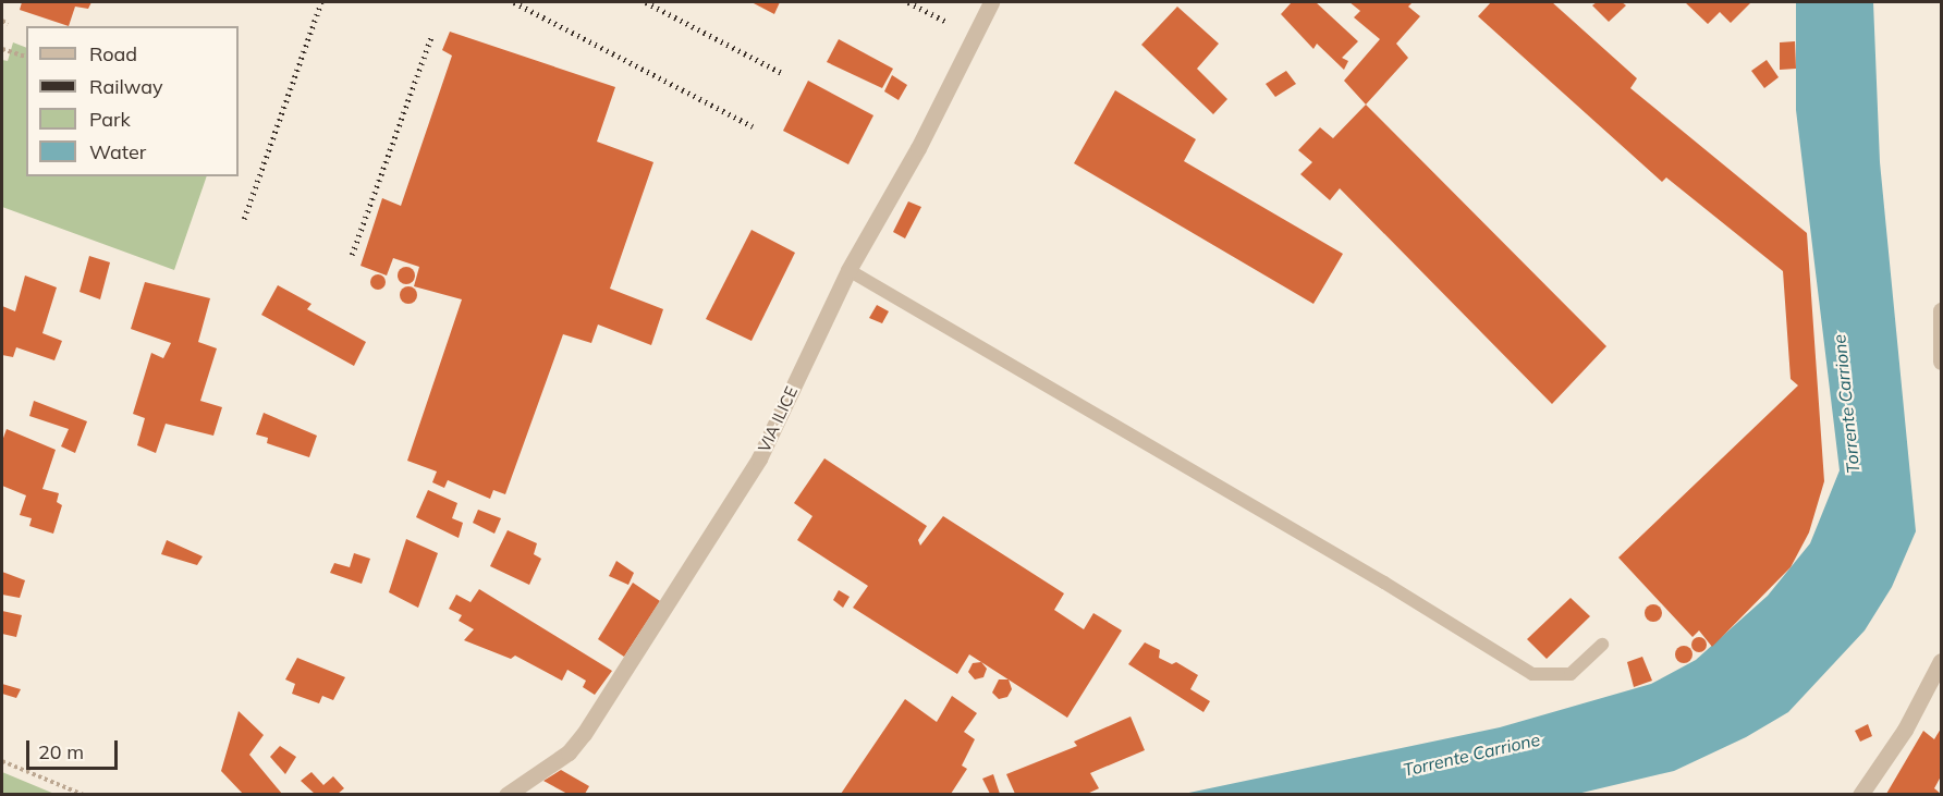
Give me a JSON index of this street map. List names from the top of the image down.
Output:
{
  "streets": {
    "street": ["VIA ILICE"]
  },
  "water": ["Torrente Carrione"],
  "legend": [
    "Road",
    "Railway",
    "Park",
    "Water"
  ],
  "scale_bar": "20 m"
}
